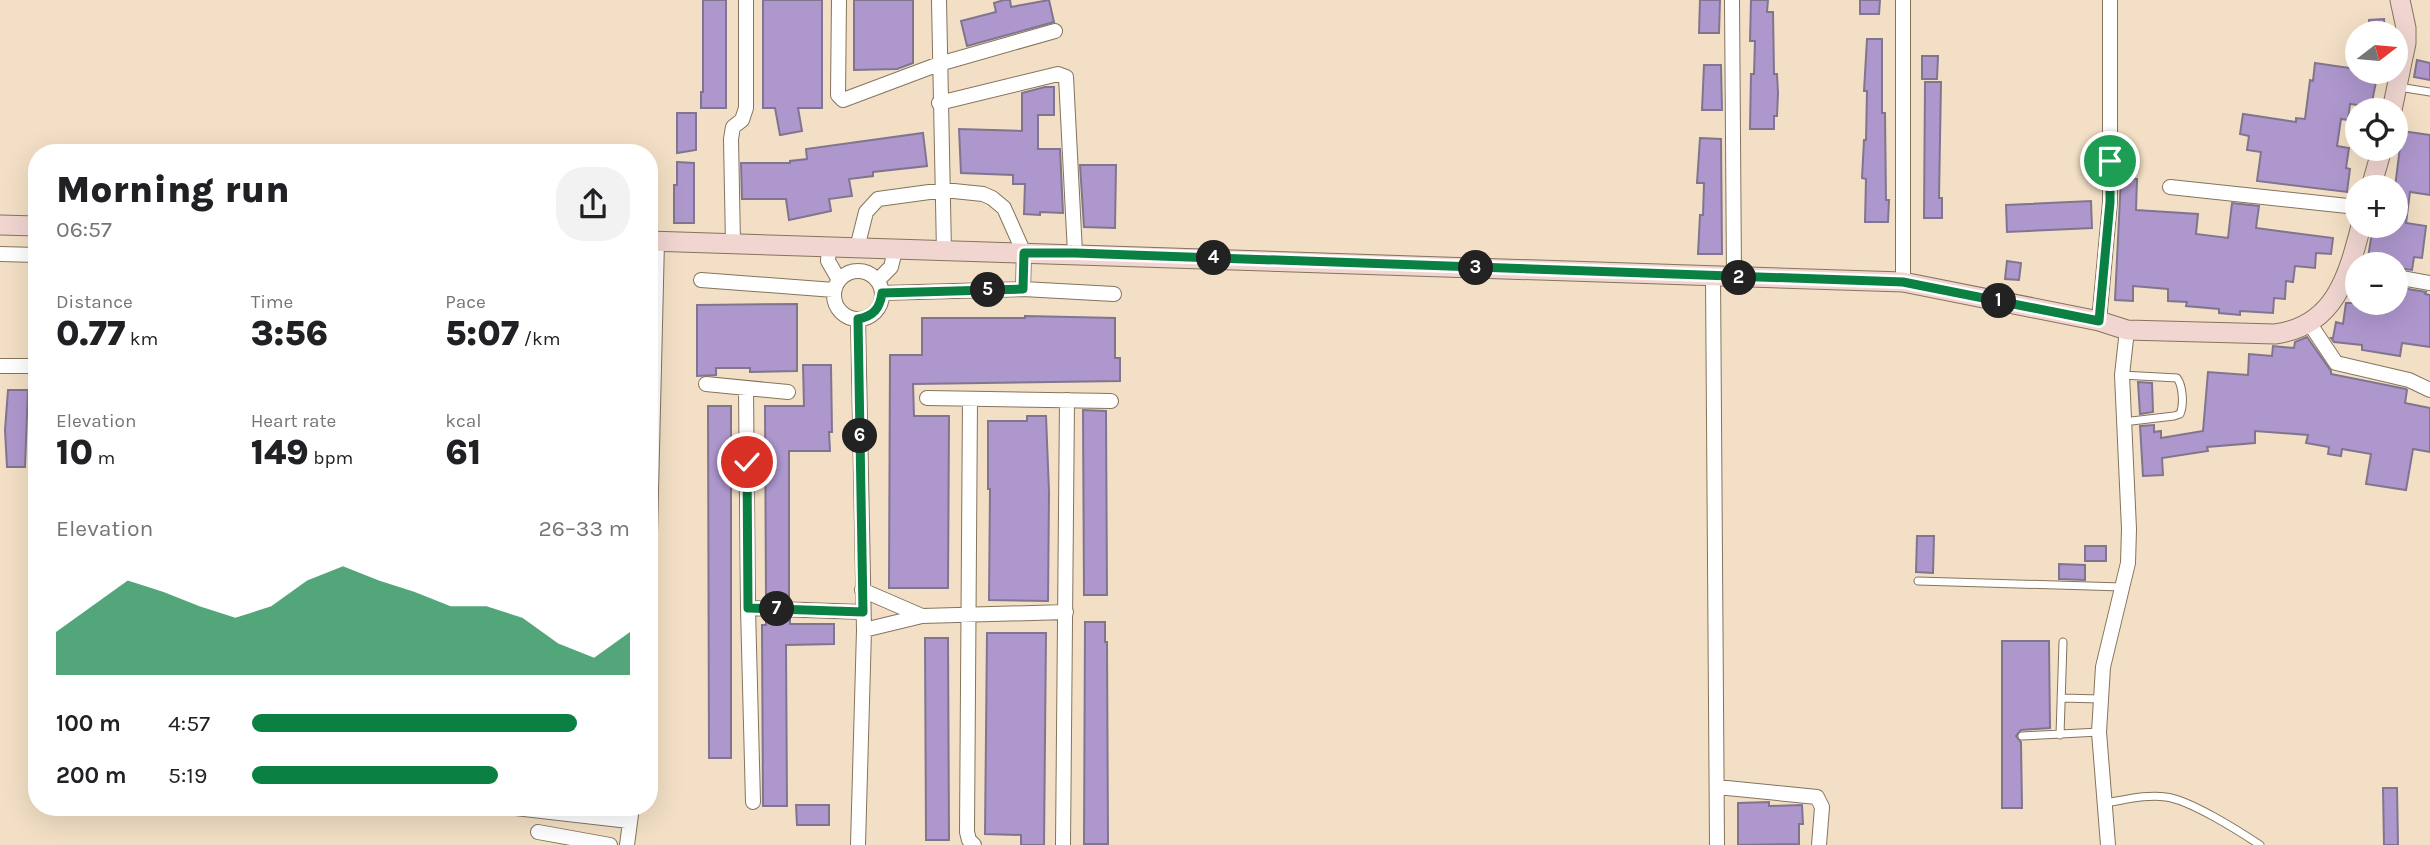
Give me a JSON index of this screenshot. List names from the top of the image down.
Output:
{
  "north": "right",
  "page": {
    "map_buttons": ["+", "−"],
    "heading": ["Morning run", "06:57"],
    "pins": [
      "4",
      "3",
      "2",
      "5",
      "1",
      "6",
      "7"
    ],
    "stats": [
      ["Distance", "0.77 km"],
      ["Time", "3:56"],
      ["Pace", "5:07 /km"],
      ["Elevation", "10 m"],
      ["Heart rate", "149 bpm"],
      ["kcal", "61"]
    ],
    "chart": ["Elevation", "26–33 m"],
    "list": [
      {
        "name": "100 m",
        "note": "4:57"
      },
      {
        "name": "200 m",
        "note": "5:19"
      }
    ]
  }
}
